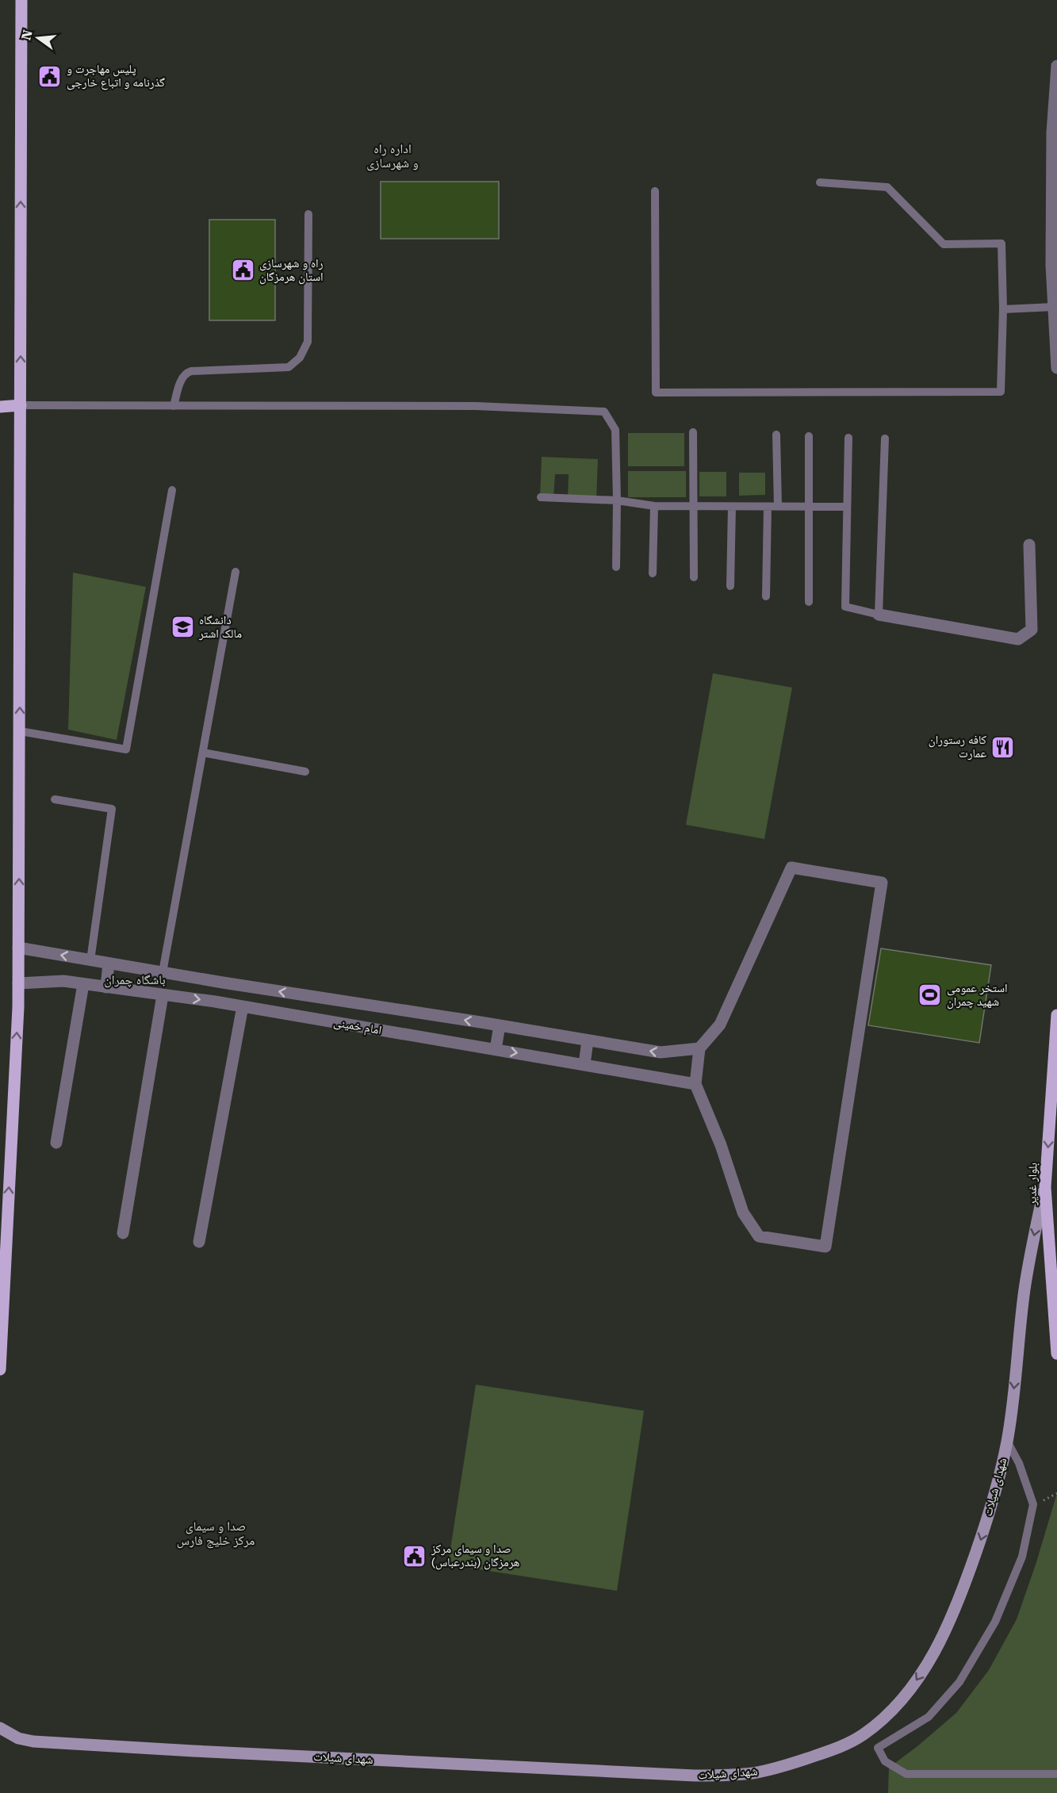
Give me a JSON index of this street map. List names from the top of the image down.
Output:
{
  "streets": {
    "main road": ["بلوار غدیر", "شهدای شیلات"],
    "street": ["امام خمینی"]
  },
  "crossings": [
    ["بلوار غدیر", "شهدای شیلات"]
  ],
  "one_way": ["بلوار غدیر", "شهدای شیلات"],
  "districts": ["اداره راه و شهرسازی", "باشگاه چمران", "صدا و سیمای مرکز خلیج فارس"],
  "places": {
    "public building": ["پلیس مهاجرت و گذرنامه و اتباع خارجى", "راه و شهرسازی استان هرمزگان", "صدا و سیمای مرکز هرمزگان (بندرعباس)"],
    "school or university": ["دانشگاه مالک اشتر"],
    "restaurant": ["کافه رستوران عمارت"],
    "sports": ["استخر عمومی شهید چمران"]
  },
  "north": "left"
}
